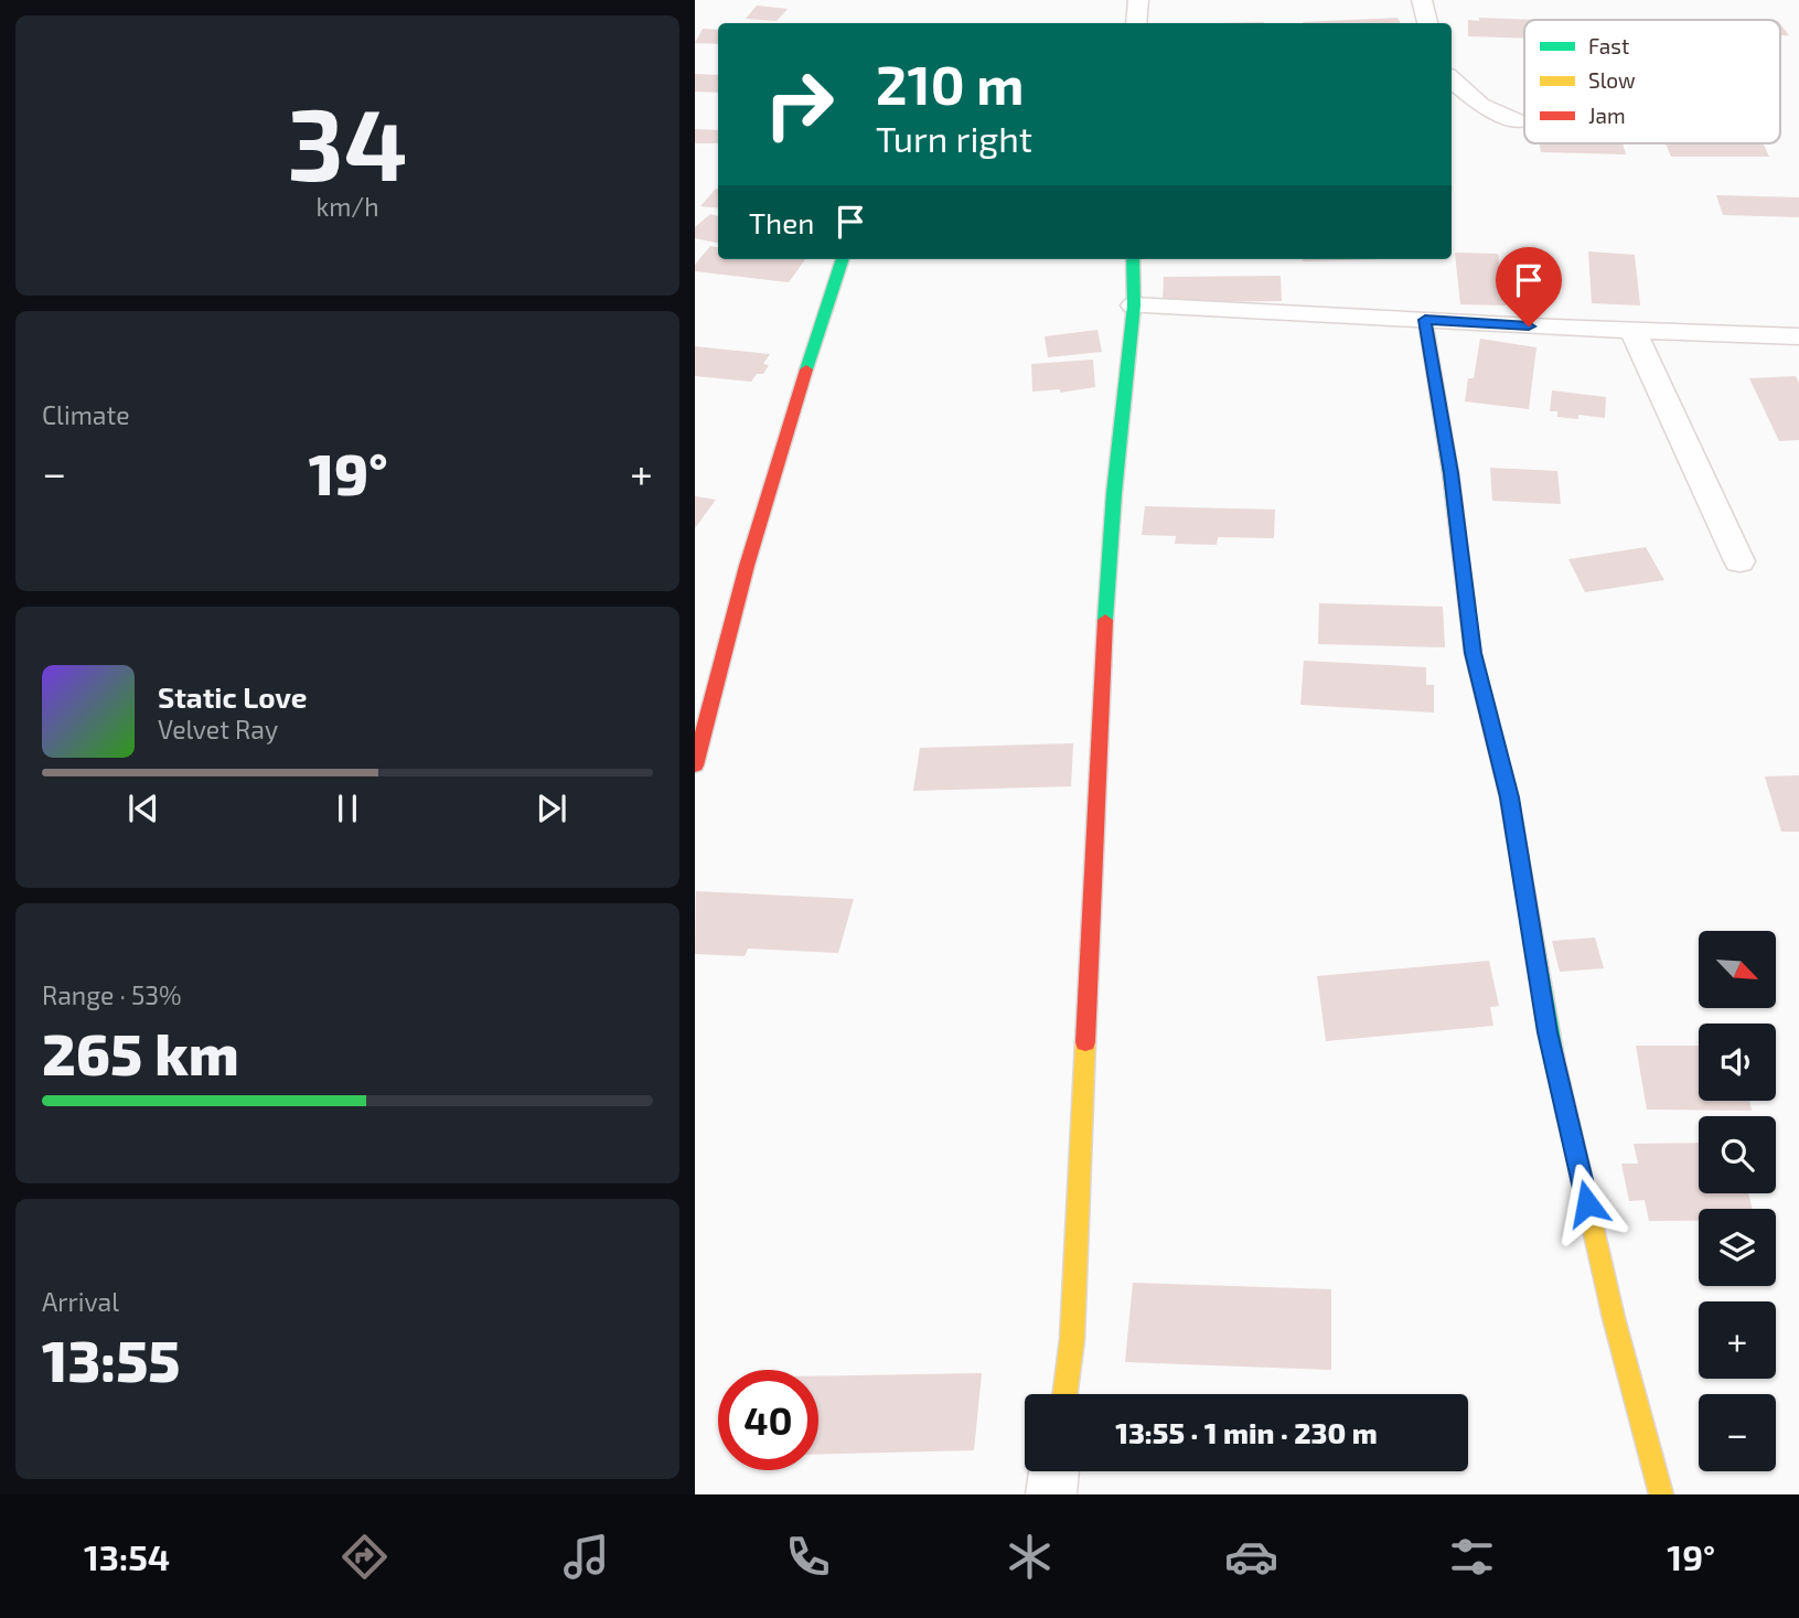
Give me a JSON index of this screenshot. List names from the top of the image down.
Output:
{
  "legend": ["Fast", "Slow", "Jam"],
  "north": "bottom right",
  "page": {
    "tile": [
      ["34", "km/h"],
      "Climate",
      ["Range · 53%", "265 km"],
      ["Arrival", "13:55"]
    ],
    "turn": ["210 m", "Turn right"],
    "then": "Then",
    "heat": ["−", "19°", "+"],
    "song": ["Static Love", "Velvet Ray"],
    "map_buttons": ["+", "−"],
    "limit": "40",
    "trip": "13:55 · 1 min · 230 m",
    "tabs": ["13:54", "19°"]
  }
}
